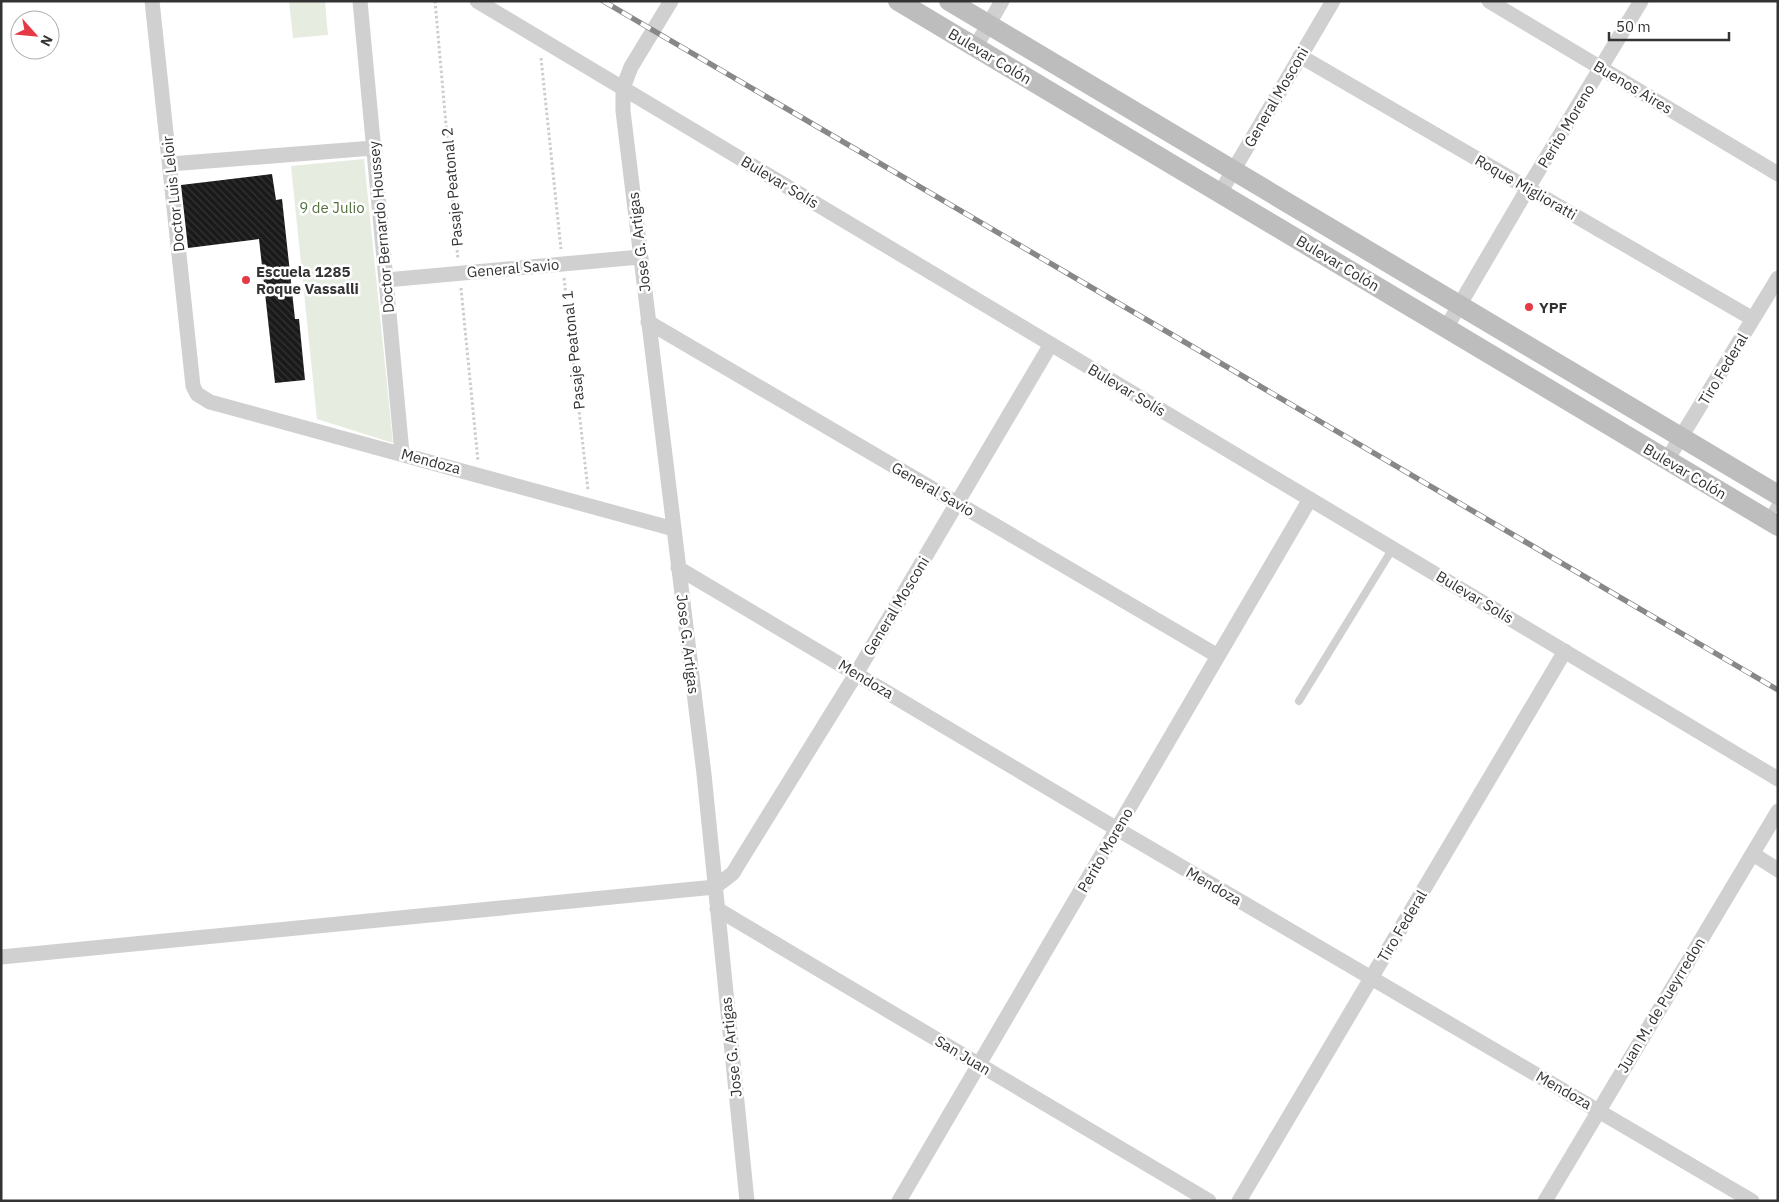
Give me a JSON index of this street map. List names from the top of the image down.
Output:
{
  "streets": {
    "main road": ["Bulevar Colón"],
    "street": [
      "Buenos Aires",
      "General Mosconi",
      "Perito Moreno",
      "Bulevar Solís",
      "Roque Miglioratti",
      "Doctor Luis Leloir",
      "Doctor Bernardo Houssey",
      "Jose G. Artigas",
      "General Savio",
      "Tiro Federal",
      "Mendoza",
      "Juan M. de Pueyrredon",
      "San Juan"
    ],
    "path": ["Pasaje Peatonal 2", "Pasaje Peatonal 1"]
  },
  "crossings": [
    ["Bulevar Colón", "General Mosconi"],
    ["Bulevar Colón", "Perito Moreno"],
    ["Bulevar Colón", "Tiro Federal"],
    ["Buenos Aires", "Perito Moreno"],
    ["General Mosconi", "Bulevar Solís"],
    ["General Mosconi", "Roque Miglioratti"],
    ["General Mosconi", "Jose G. Artigas"],
    ["General Mosconi", "General Savio"],
    ["General Mosconi", "Mendoza"],
    ["Perito Moreno", "Bulevar Solís"],
    ["Perito Moreno", "Roque Miglioratti"],
    ["Perito Moreno", "General Savio"],
    ["Perito Moreno", "Mendoza"],
    ["Perito Moreno", "San Juan"],
    ["Bulevar Solís", "Jose G. Artigas"],
    ["Bulevar Solís", "Tiro Federal"],
    ["Pasaje Peatonal 2", "General Savio"],
    ["Roque Miglioratti", "Tiro Federal"],
    ["Doctor Luis Leloir", "Mendoza"],
    ["Doctor Bernardo Houssey", "General Savio"],
    ["Doctor Bernardo Houssey", "Mendoza"],
    ["Jose G. Artigas", "General Savio"],
    ["Jose G. Artigas", "Mendoza"],
    ["Jose G. Artigas", "San Juan"],
    ["General Savio", "Pasaje Peatonal 1"],
    ["Tiro Federal", "Mendoza"],
    ["Mendoza", "Juan M. de Pueyrredon"]
  ],
  "parks": ["9 de Julio"],
  "places": ["Escuela 1285 Roque Vassalli", "YPF"],
  "scale_bar": "50 m",
  "north": "bottom right"
}
